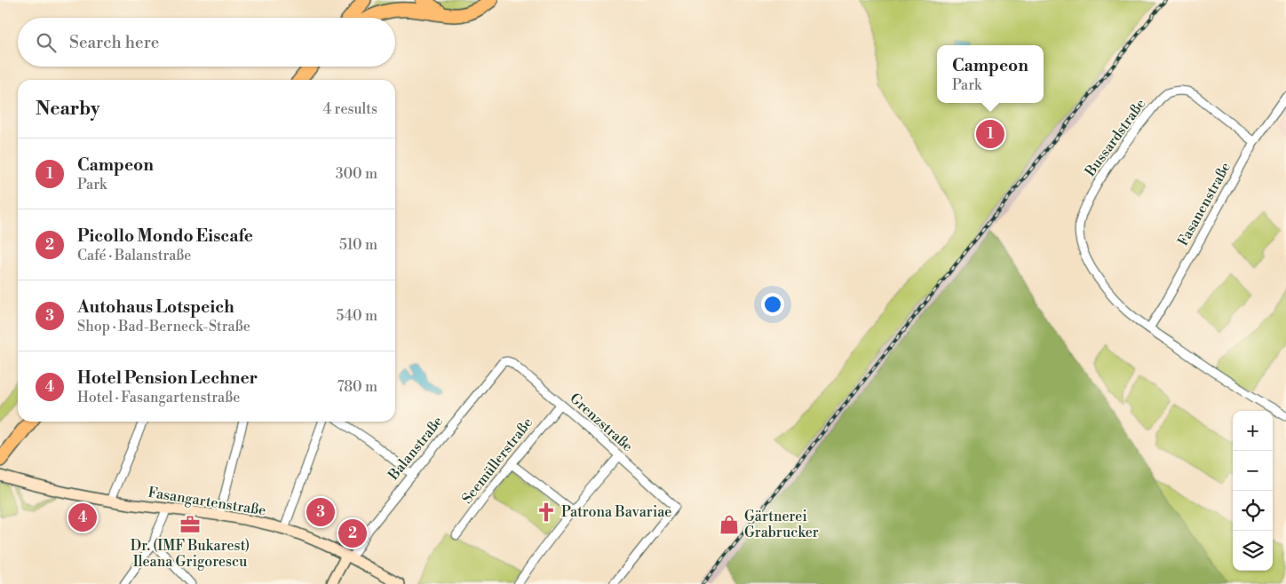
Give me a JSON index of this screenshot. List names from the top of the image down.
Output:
{
  "streets": {
    "street": [
      "Bussardstraße",
      "Fasanenstraße",
      "Grenzstraße",
      "Balanstraße",
      "Seemüllerstraße",
      "Fasangartenstraße"
    ]
  },
  "crossings": [
    ["Bussardstraße", "Fasanenstraße"],
    ["Grenzstraße", "Balanstraße"],
    ["Grenzstraße", "Seemüllerstraße"],
    ["Balanstraße", "Fasangartenstraße"]
  ],
  "places": {
    "church": ["Patrona Bavariae"],
    "office": ["Dr. (IMF Bukarest) Ileana Grigorescu"],
    "shop": ["Gärtnerei Grabrucker"]
  },
  "page": {
    "search": "Search here",
    "popup": ["Campeon", "Park"],
    "heading": ["Nearby", "4 results"],
    "pins": [
      "1",
      "3",
      "4",
      "2"
    ],
    "list": [
      {
        "mark": "1",
        "name": "Campeon",
        "note": "Park",
        "value": "300 m"
      },
      {
        "mark": "2",
        "name": "Picollo Mondo Eiscafe",
        "note": "Café · Balanstraße",
        "value": "510 m"
      },
      {
        "mark": "3",
        "name": "Autohaus Lotspeich",
        "note": "Shop · Bad-Berneck-Straße",
        "value": "540 m"
      },
      {
        "mark": "4",
        "name": "Hotel Pension Lechner",
        "note": "Hotel · Fasangartenstraße",
        "value": "780 m"
      }
    ],
    "map_buttons": ["+", "−"]
  }
}
